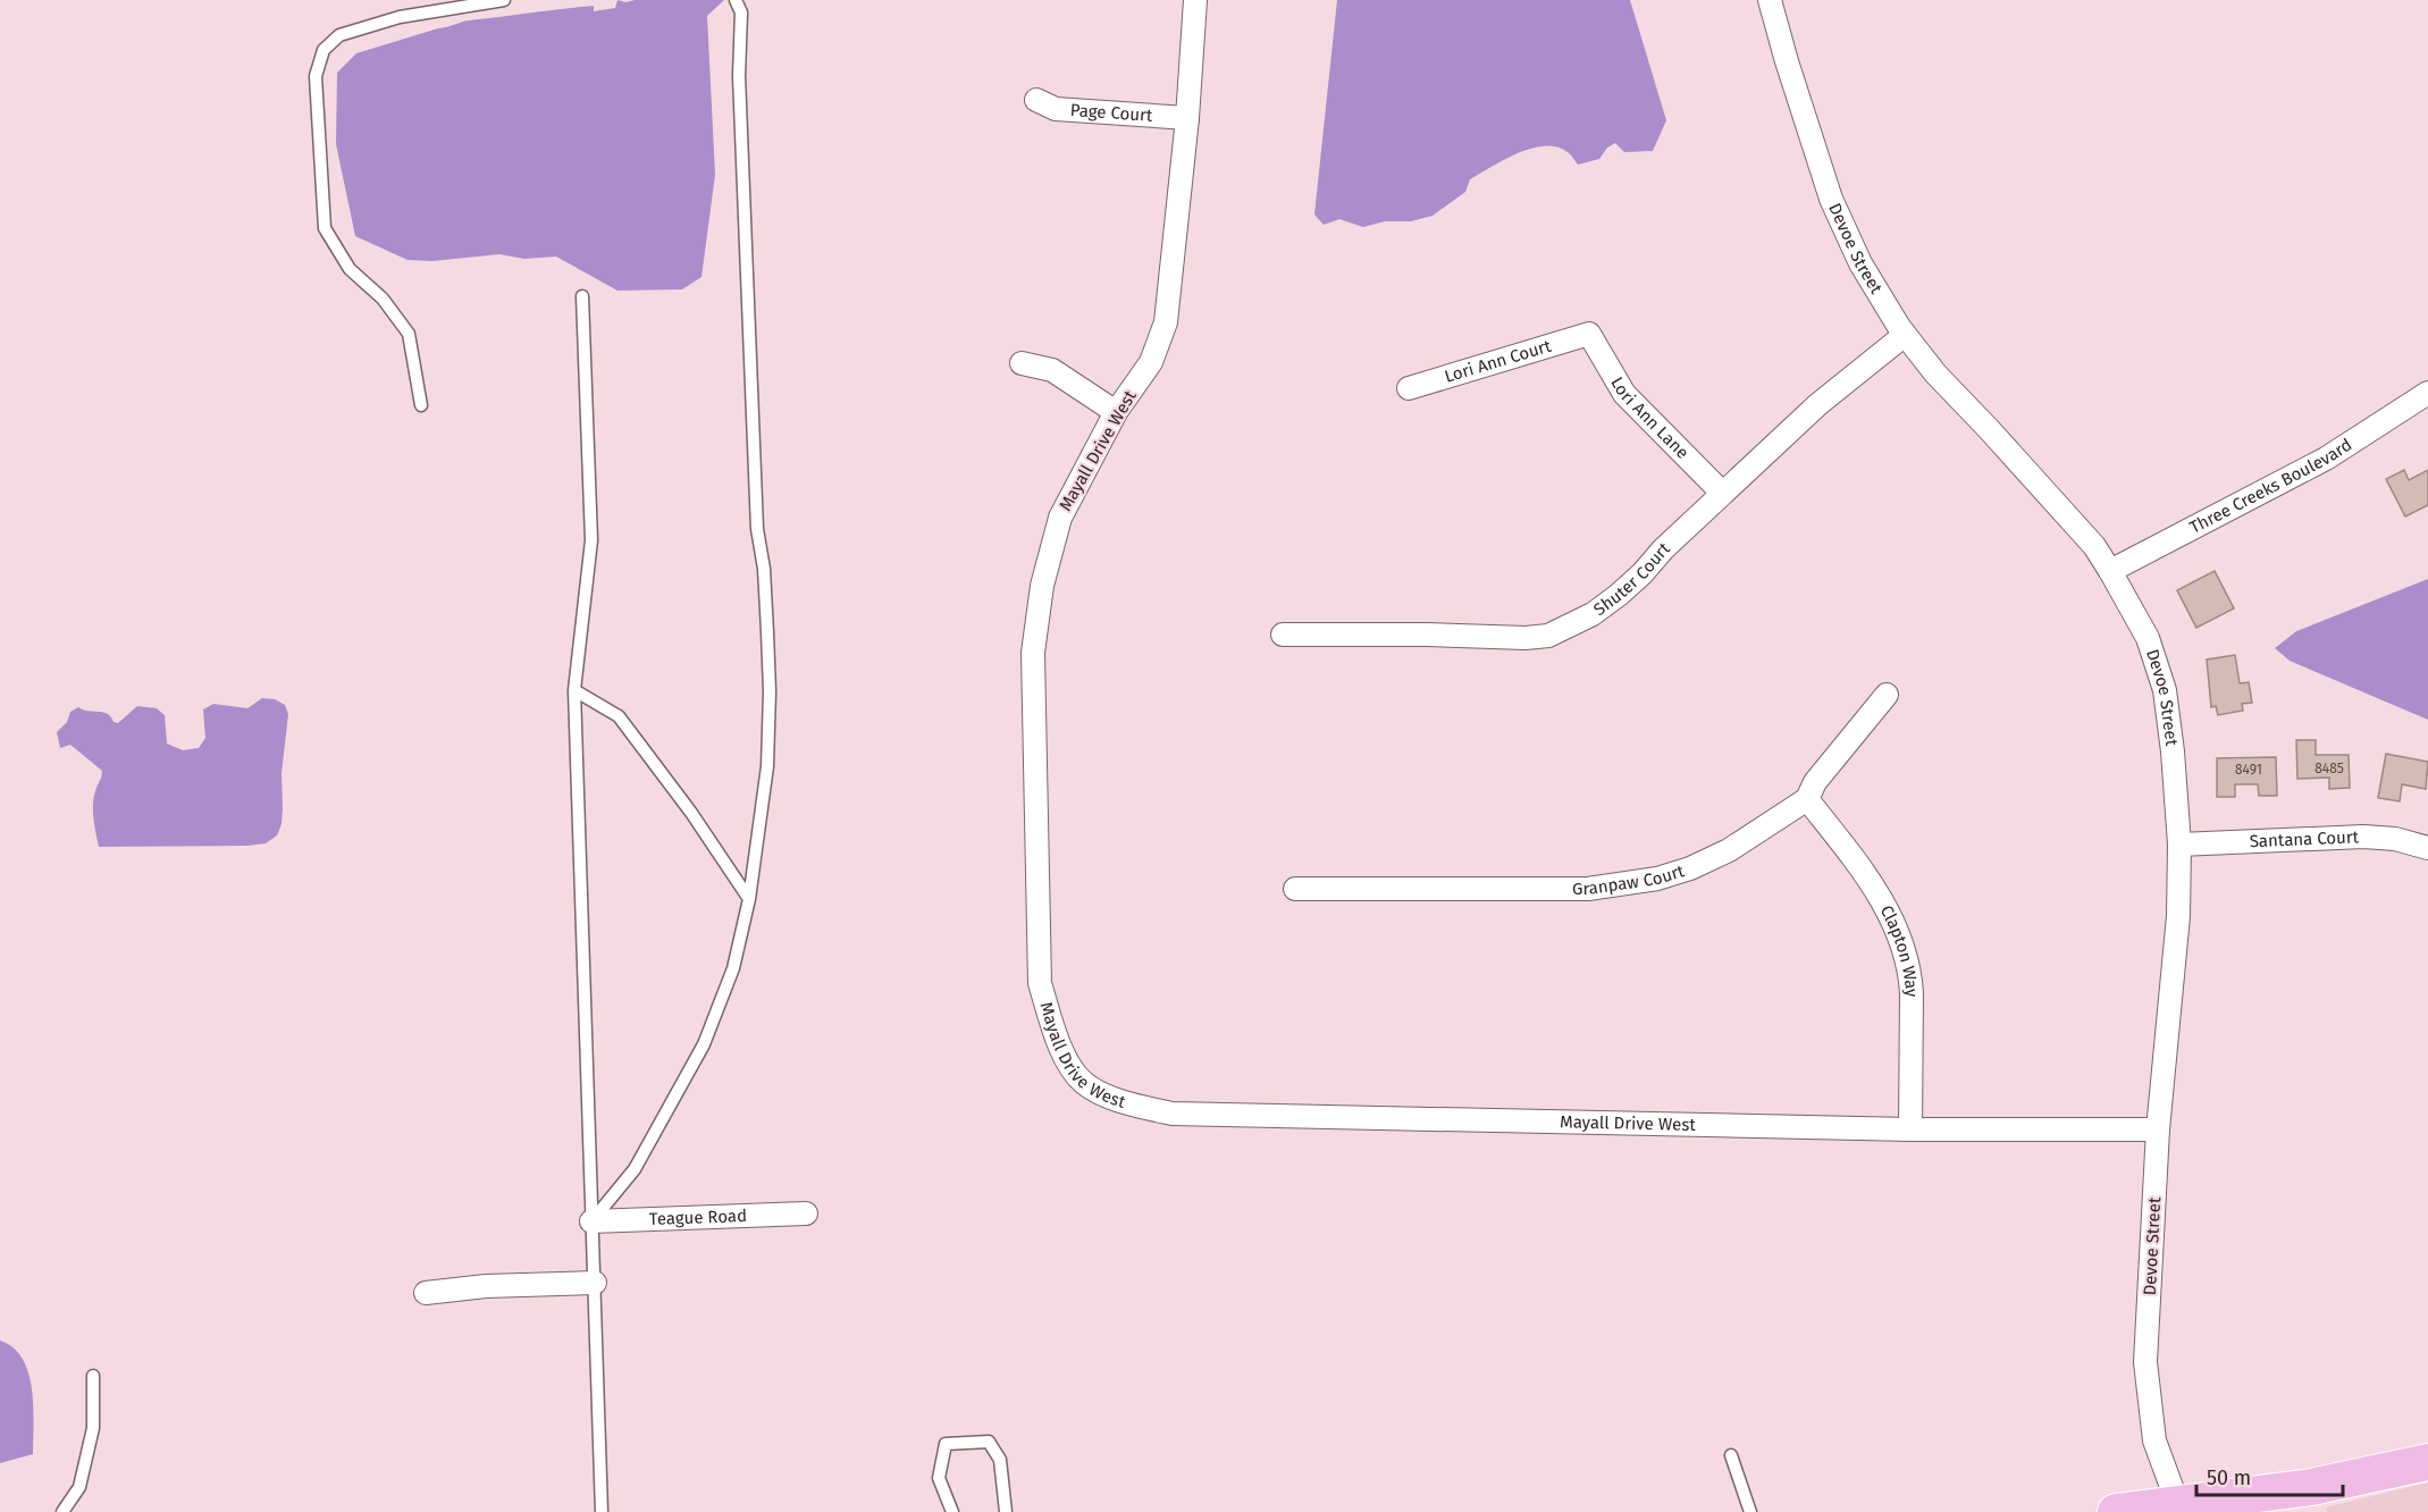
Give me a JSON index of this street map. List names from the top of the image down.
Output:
{
  "streets": {
    "street": [
      "Page Court",
      "Devoe Street",
      "Lori Ann Court",
      "Lori Ann Lane",
      "Mayall Drive West",
      "Three Creeks Boulevard",
      "Shuter Court",
      "Santana Court",
      "Granpaw Court",
      "Clapton Way",
      "Teague Road"
    ]
  },
  "crossings": [
    ["Page Court", "Mayall Drive West"],
    ["Devoe Street", "Mayall Drive West"],
    ["Devoe Street", "Three Creeks Boulevard"],
    ["Devoe Street", "Shuter Court"],
    ["Devoe Street", "Santana Court"],
    ["Lori Ann Court", "Lori Ann Lane"],
    ["Lori Ann Lane", "Shuter Court"],
    ["Mayall Drive West", "Clapton Way"],
    ["Granpaw Court", "Clapton Way"]
  ],
  "house_numbers": ["8485", "8491"],
  "scale_bar": "50 m"
}
